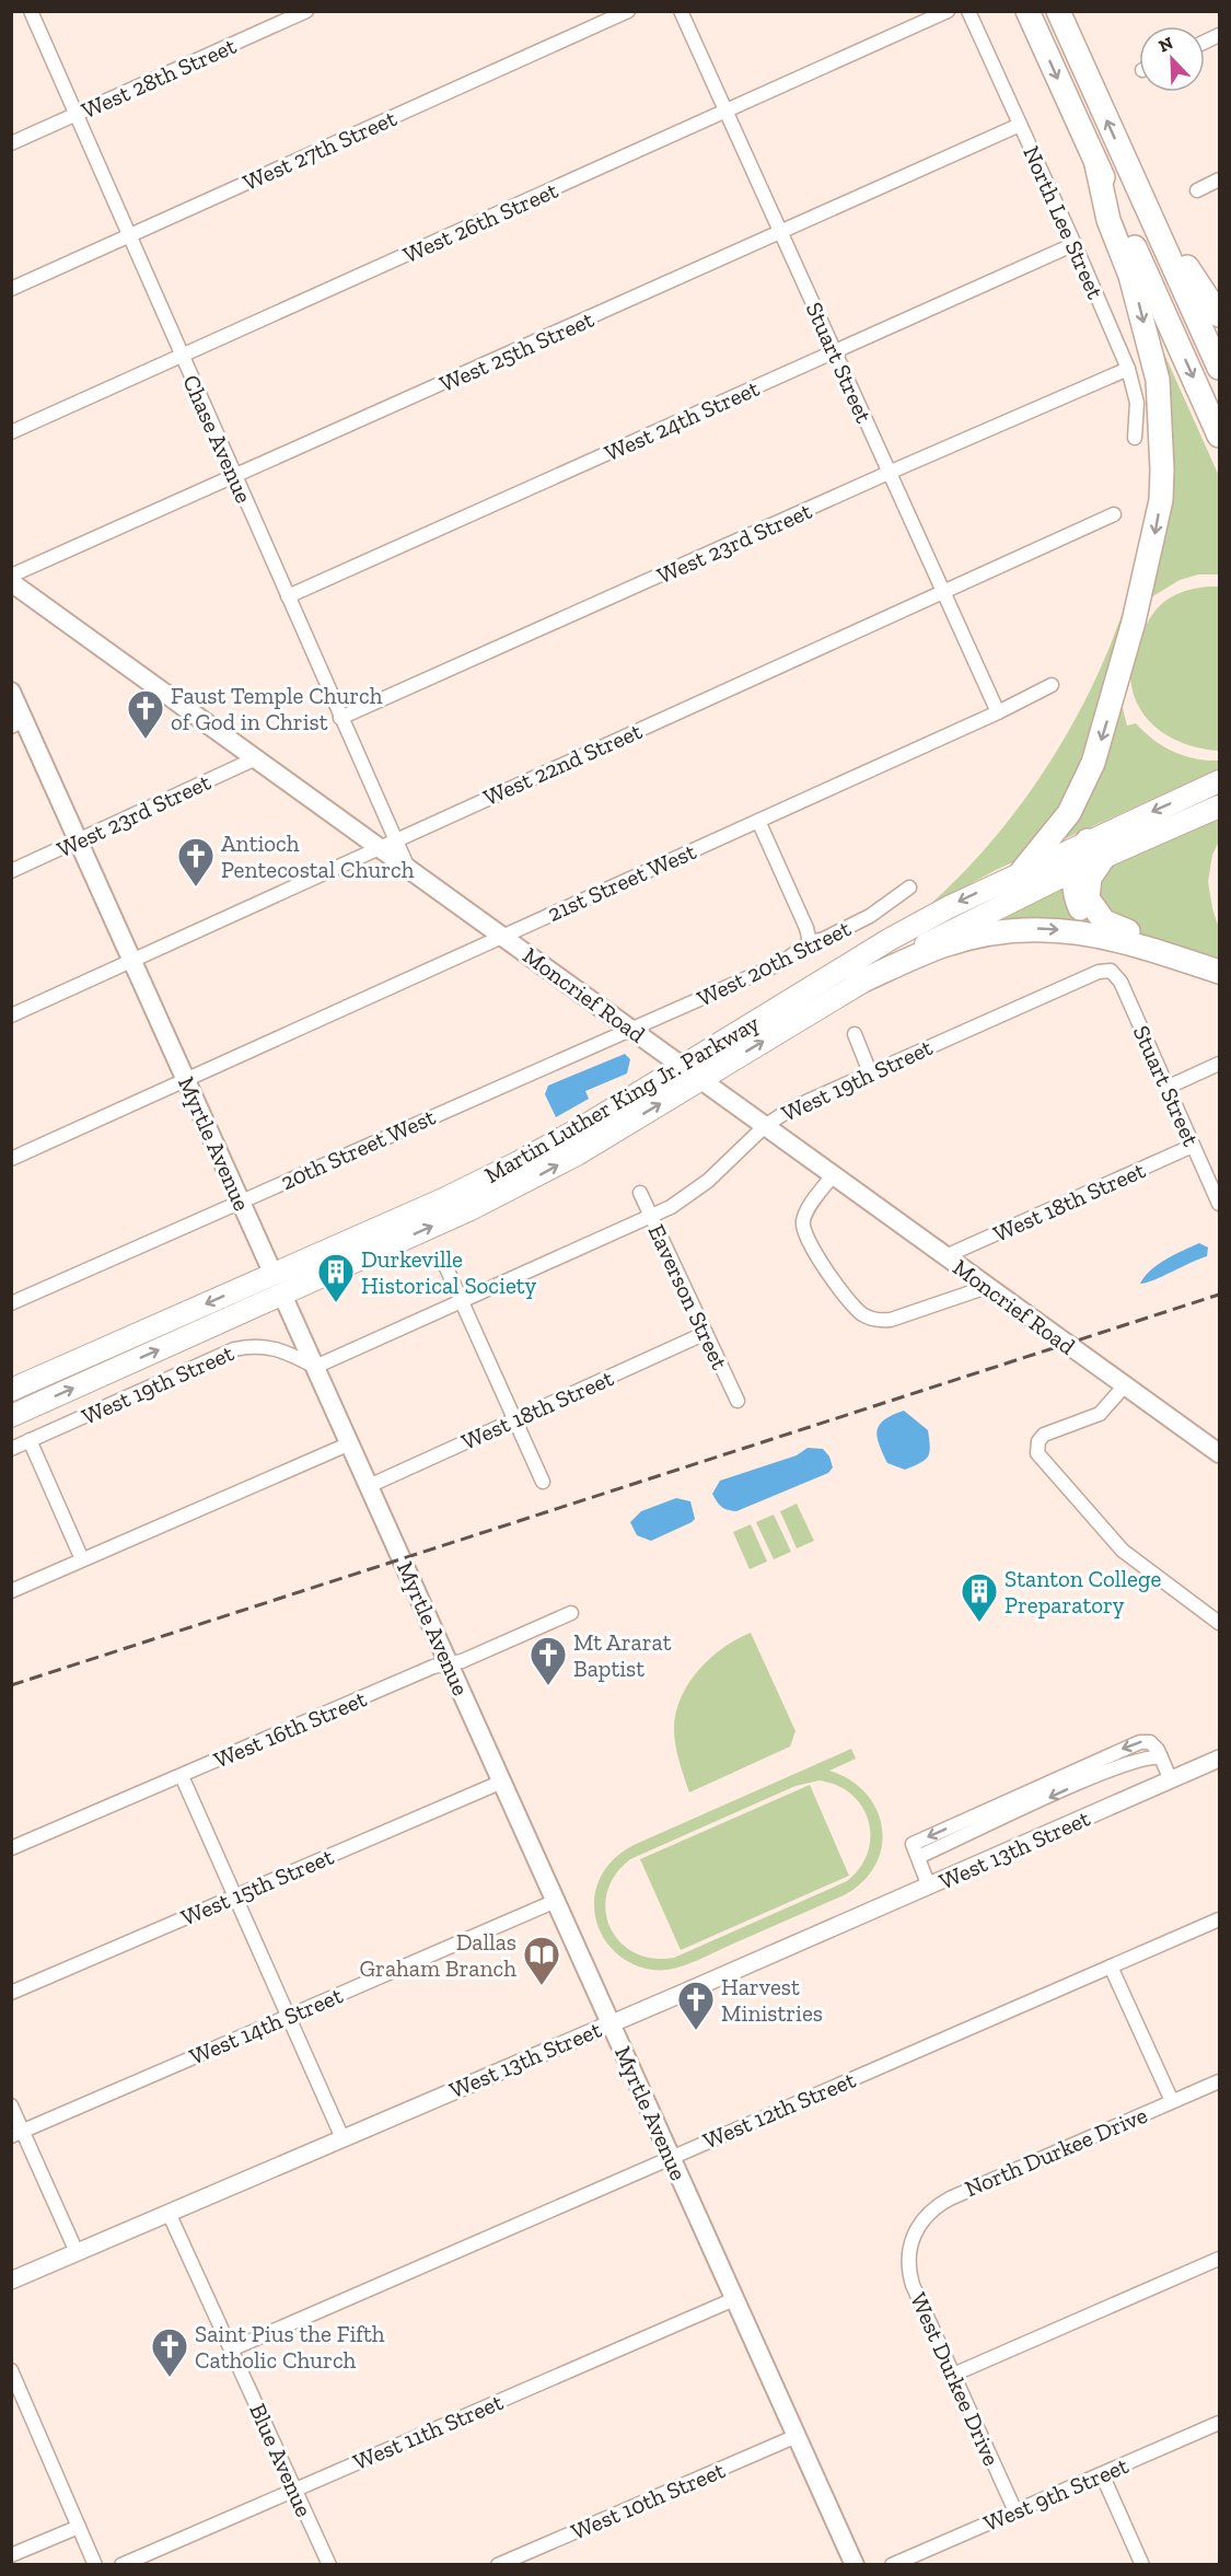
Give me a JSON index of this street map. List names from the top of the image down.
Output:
{
  "streets": {
    "highway": ["Martin Luther King Jr. Parkway"],
    "main road": ["Moncrief Road", "Myrtle Avenue"],
    "street": [
      "West 28th Street",
      "West 27th Street",
      "West 26th Street",
      "North Lee Street",
      "West 25th Street",
      "Stuart Street",
      "West 24th Street",
      "Chase Avenue",
      "West 23rd Street",
      "West 22nd Street",
      "21st Street West",
      "West 20th Street",
      "West 19th Street",
      "20th Street West",
      "West 18th Street",
      "Eaverson Street",
      "West 16th Street",
      "West 13th Street",
      "West 15th Street",
      "West 14th Street",
      "West 12th Street",
      "North Durkee Drive",
      "West Durkee Drive",
      "West 11th Street",
      "Blue Avenue",
      "West 9th Street",
      "West 10th Street"
    ]
  },
  "crossings": [
    ["West 28th Street", "Chase Avenue"],
    ["West 27th Street", "Chase Avenue"],
    ["West 26th Street", "Stuart Street"],
    ["West 26th Street", "Chase Avenue"],
    ["North Lee Street", "West 25th Street"],
    ["North Lee Street", "West 24th Street"],
    ["North Lee Street", "West 23rd Street"],
    ["West 25th Street", "Stuart Street"],
    ["West 25th Street", "Chase Avenue"],
    ["Stuart Street", "West 24th Street"],
    ["Stuart Street", "West 23rd Street"],
    ["Stuart Street", "West 22nd Street"],
    ["Stuart Street", "21st Street West"],
    ["Stuart Street", "West 19th Street"],
    ["Stuart Street", "West 18th Street"],
    ["West 24th Street", "Chase Avenue"],
    ["Chase Avenue", "West 23rd Street"],
    ["Chase Avenue", "West 22nd Street"],
    ["Chase Avenue", "Moncrief Road"],
    ["West 23rd Street", "Moncrief Road"],
    ["West 23rd Street", "Myrtle Avenue"],
    ["West 22nd Street", "Moncrief Road"],
    ["West 22nd Street", "Myrtle Avenue"],
    ["21st Street West", "Moncrief Road"],
    ["21st Street West", "Myrtle Avenue"],
    ["West 20th Street", "Moncrief Road"],
    ["West 20th Street", "20th Street West"],
    ["Moncrief Road", "West 19th Street"],
    ["Moncrief Road", "Martin Luther King Jr. Parkway"],
    ["Moncrief Road", "20th Street West"],
    ["Moncrief Road", "West 18th Street"],
    ["West 19th Street", "Myrtle Avenue"],
    ["West 19th Street", "Eaverson Street"],
    ["Martin Luther King Jr. Parkway", "Myrtle Avenue"],
    ["Myrtle Avenue", "20th Street West"],
    ["Myrtle Avenue", "West 18th Street"],
    ["Myrtle Avenue", "West 16th Street"],
    ["Myrtle Avenue", "West 13th Street"],
    ["Myrtle Avenue", "West 15th Street"],
    ["Myrtle Avenue", "West 14th Street"],
    ["Myrtle Avenue", "West 12th Street"],
    ["Myrtle Avenue", "West 11th Street"],
    ["Myrtle Avenue", "West 10th Street"],
    ["West 18th Street", "Eaverson Street"],
    ["West 13th Street", "Blue Avenue"],
    ["West 12th Street", "Blue Avenue"],
    ["North Durkee Drive", "West Durkee Drive"],
    ["West Durkee Drive", "West 9th Street"],
    ["West 11th Street", "Blue Avenue"]
  ],
  "places": {
    "church": [
      "Faust Temple Church of God in Christ",
      "Antioch Pentecostal Church",
      "Mt Ararat Baptist",
      "Harvest Ministries",
      "Saint Pius the Fifth Catholic Church"
    ],
    "building": ["Durkeville Historical Society", "Stanton College Preparatory"],
    "library": ["Dallas Graham Branch"]
  },
  "north": "top left"
}
